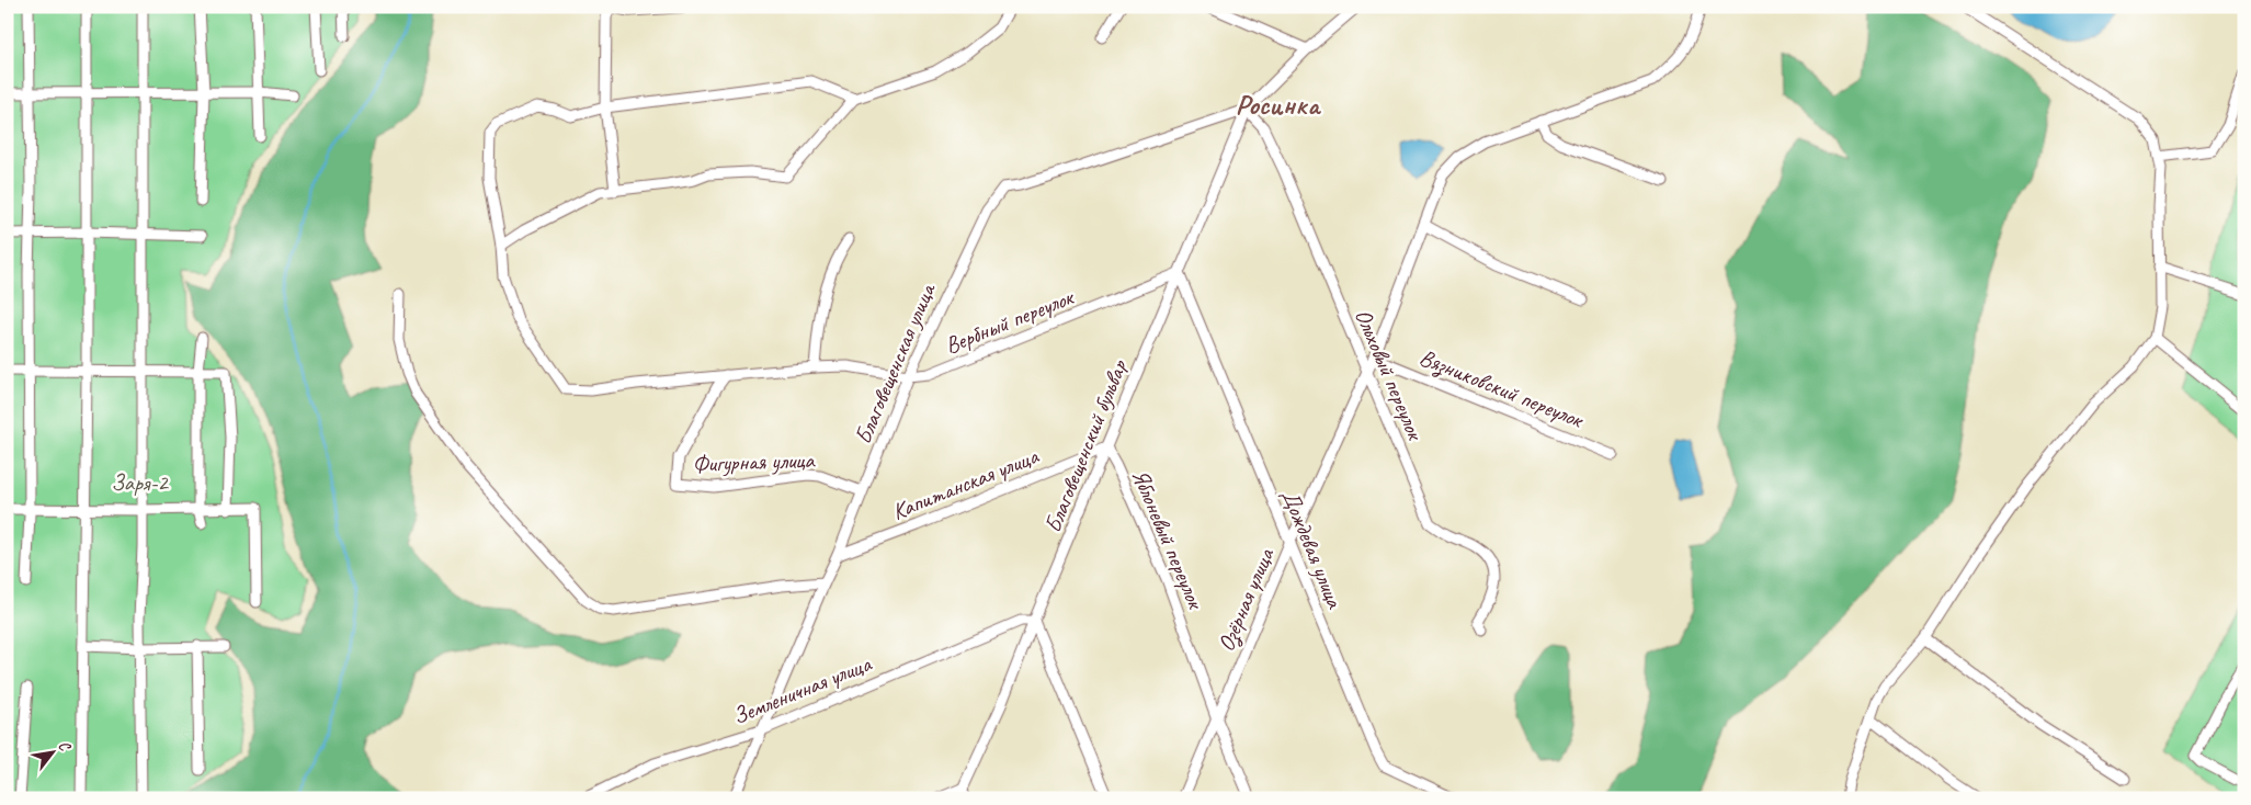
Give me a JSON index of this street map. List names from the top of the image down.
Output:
{
  "streets": {
    "street": [
      "Вербный переулок",
      "Благовещенская улица",
      "Ольховый переулок",
      "Вязниковский переулок",
      "Благовещенский бульвар",
      "Фигурная улица",
      "Капитанская улица",
      "Яблоневый переулок",
      "Дождевая улица",
      "Озёрная улица",
      "Земленичная улица"
    ]
  },
  "crossings": [
    ["Вербный переулок", "Благовещенская улица"],
    ["Вербный переулок", "Благовещенский бульвар"],
    ["Вербный переулок", "Фигурная улица"],
    ["Вербный переулок", "Дождевая улица"],
    ["Благовещенская улица", "Ольховый переулок"],
    ["Благовещенская улица", "Благовещенский бульвар"],
    ["Благовещенская улица", "Фигурная улица"],
    ["Благовещенская улица", "Капитанская улица"],
    ["Благовещенская улица", "Земленичная улица"],
    ["Ольховый переулок", "Благовещенский бульвар"],
    ["Ольховый переулок", "Озёрная улица"],
    ["Вязниковский переулок", "Озёрная улица"],
    ["Благовещенский бульвар", "Капитанская улица"],
    ["Благовещенский бульвар", "Яблоневый переулок"],
    ["Благовещенский бульвар", "Дождевая улица"],
    ["Благовещенский бульвар", "Земленичная улица"],
    ["Капитанская улица", "Яблоневый переулок"],
    ["Яблоневый переулок", "Озёрная улица"],
    ["Дождевая улица", "Озёрная улица"]
  ],
  "districts": ["Росинка"],
  "parks": ["Заря-2"],
  "north": "top right"
}
